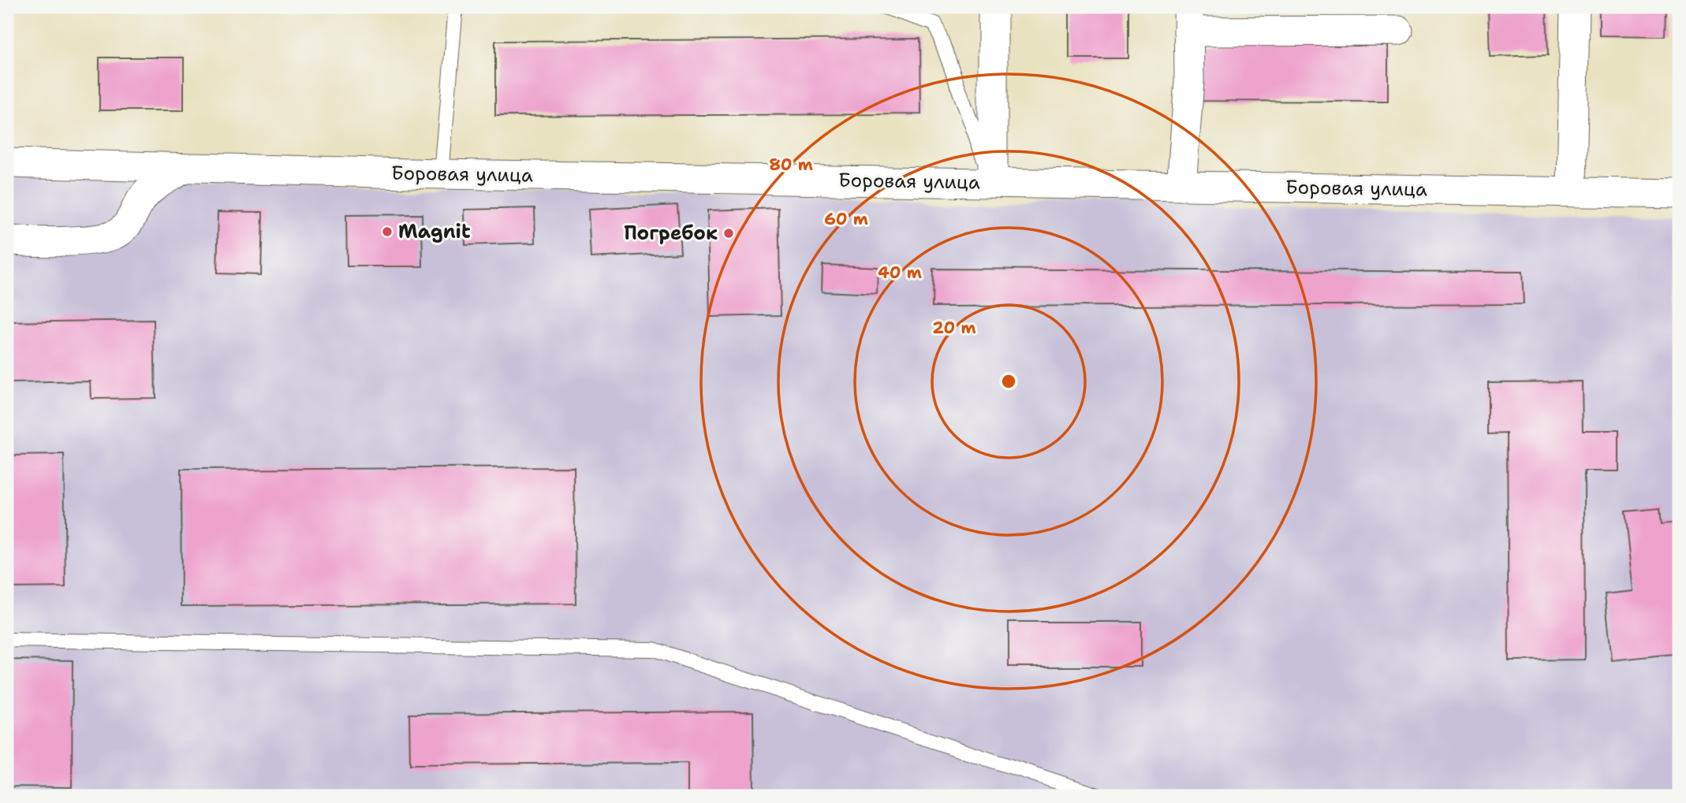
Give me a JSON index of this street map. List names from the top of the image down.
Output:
{
  "streets": {
    "street": ["Боровая улица"]
  },
  "places": ["Magnit", "Погребок"],
  "rings": [
    "80 m",
    "60 m",
    "40 m",
    "20 m"
  ]
}
